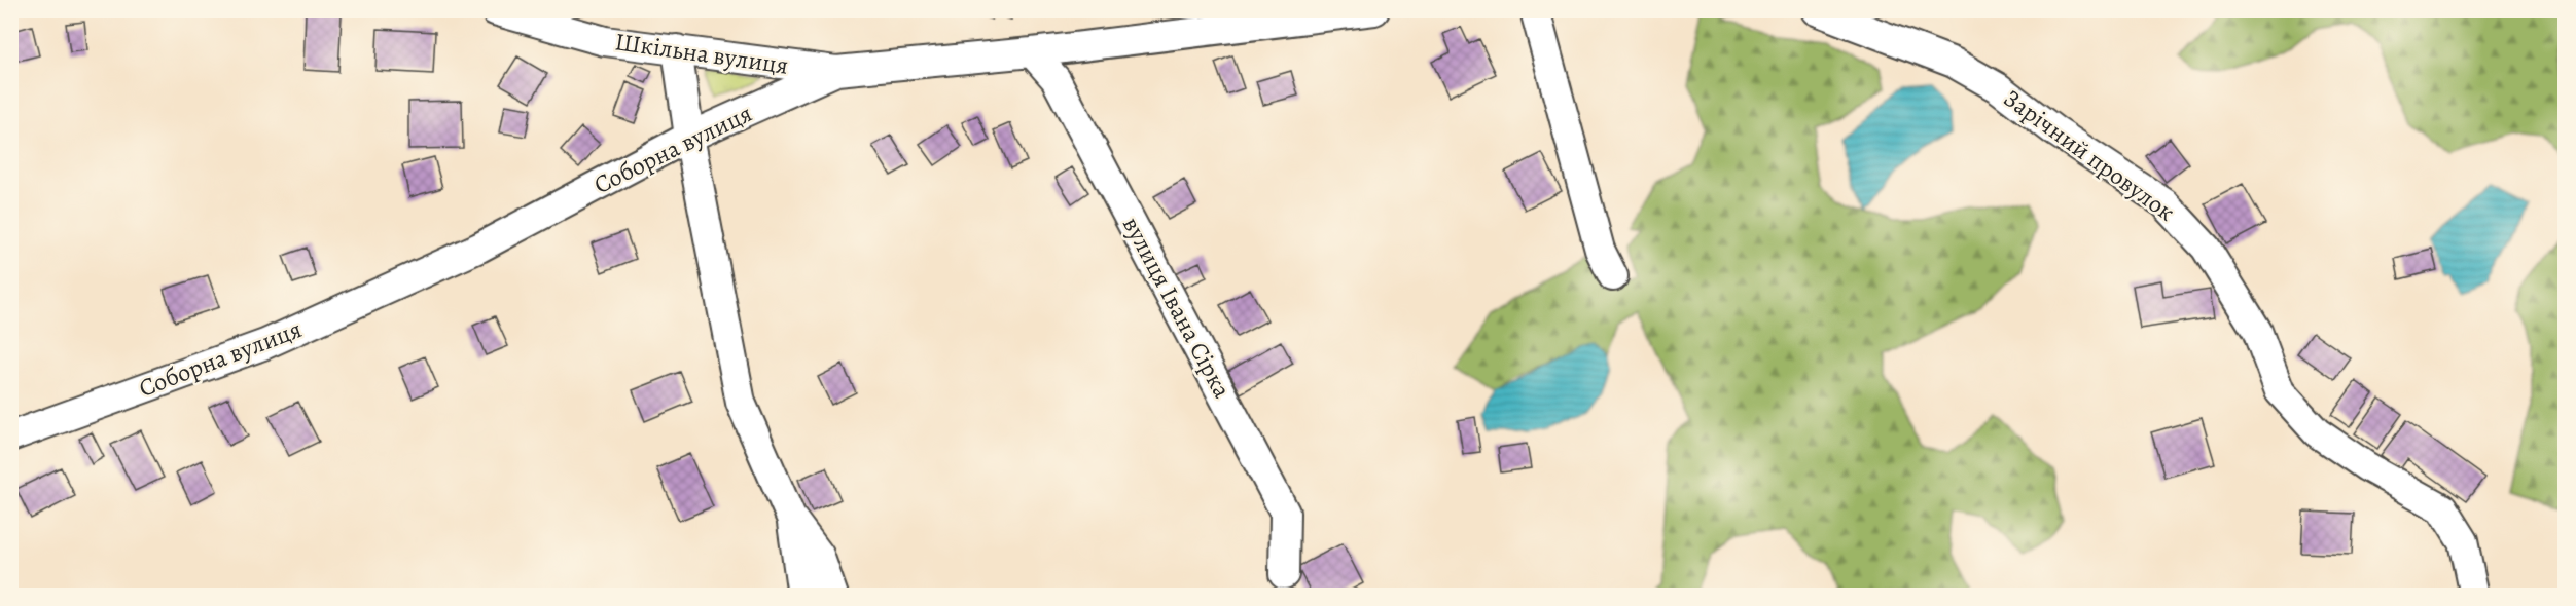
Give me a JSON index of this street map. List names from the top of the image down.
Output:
{
  "streets": {
    "street": [
      "Шкільна вулиця",
      "Соборна вулиця",
      "Зарічний провулок",
      "вулиця Івана Сірка"
    ]
  },
  "crossings": [
    ["Шкільна вулиця", "Соборна вулиця"],
    ["Соборна вулиця", "вулиця Івана Сірка"]
  ]
}
